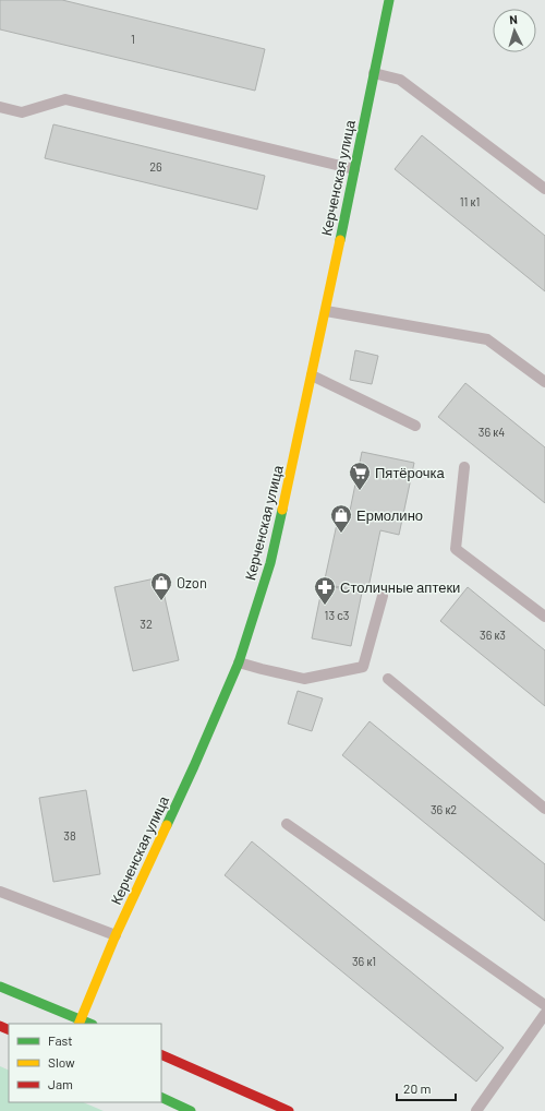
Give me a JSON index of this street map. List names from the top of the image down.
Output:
{
  "streets": {
    "street": ["Керченская улица"]
  },
  "places": {
    "supermarket": ["Пятёрочка"],
    "shop": ["Ермолино", "Ozon"],
    "pharmacy": ["Столичные аптеки"]
  },
  "house_numbers": [
    "1",
    "26",
    "11 к1",
    "36 к4",
    "13 с3",
    "32",
    "36 к3",
    "36 к2",
    "38",
    "36 к1"
  ],
  "legend": ["Fast", "Slow", "Jam"],
  "scale_bar": "20 m",
  "north": "top"
}
